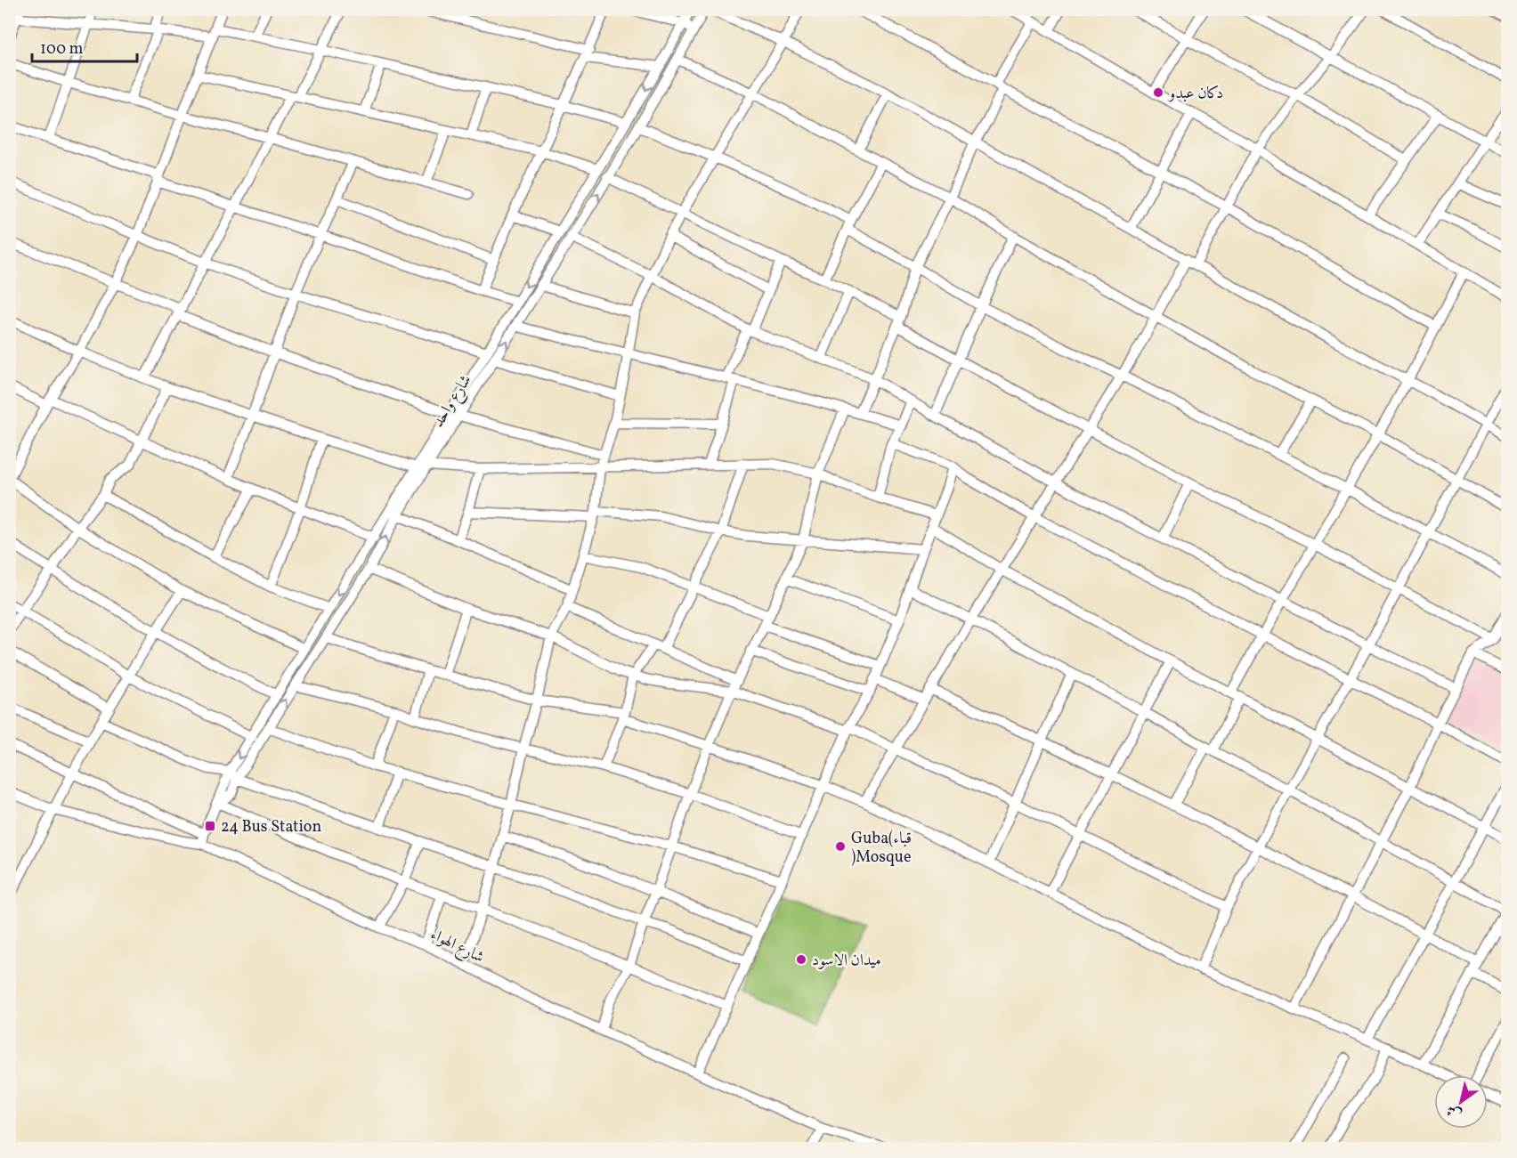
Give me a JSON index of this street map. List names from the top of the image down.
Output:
{
  "streets": {
    "street": ["شارع واحد", "شارع الهواء"]
  },
  "crossings": [
    ["شارع واحد", "شارع الهواء"]
  ],
  "places": {
    "other": ["دكان عبدو", "Guba(قباء )Mosque", "ميدان الاسود"],
    "transit": ["24 Bus Station"]
  },
  "scale_bar": "100 m",
  "north": "bottom left"
}
